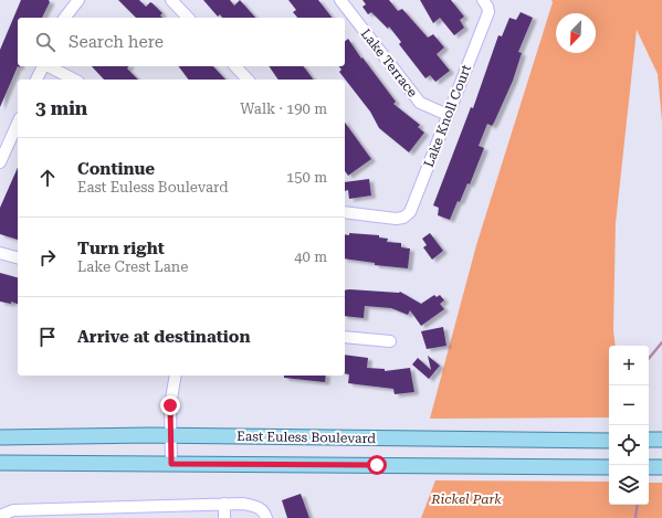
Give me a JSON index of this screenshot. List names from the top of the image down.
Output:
{
  "streets": {
    "main road": ["East Euless Boulevard"],
    "street": ["Lake Terrace", "Lake Knoll Court"]
  },
  "crossings": [
    ["Lake Terrace", "Lake Knoll Court"]
  ],
  "parks": ["Rickel Park"],
  "north": "bottom left",
  "page": {
    "search": "Search here",
    "heading": ["3 min", "Walk · 190 m"],
    "list": [
      ["Continue", "East Euless Boulevard", "150 m"],
      ["Turn right", "Lake Crest Lane", "40 m"],
      "Arrive at destination"
    ],
    "map_buttons": ["+", "−"]
  }
}
